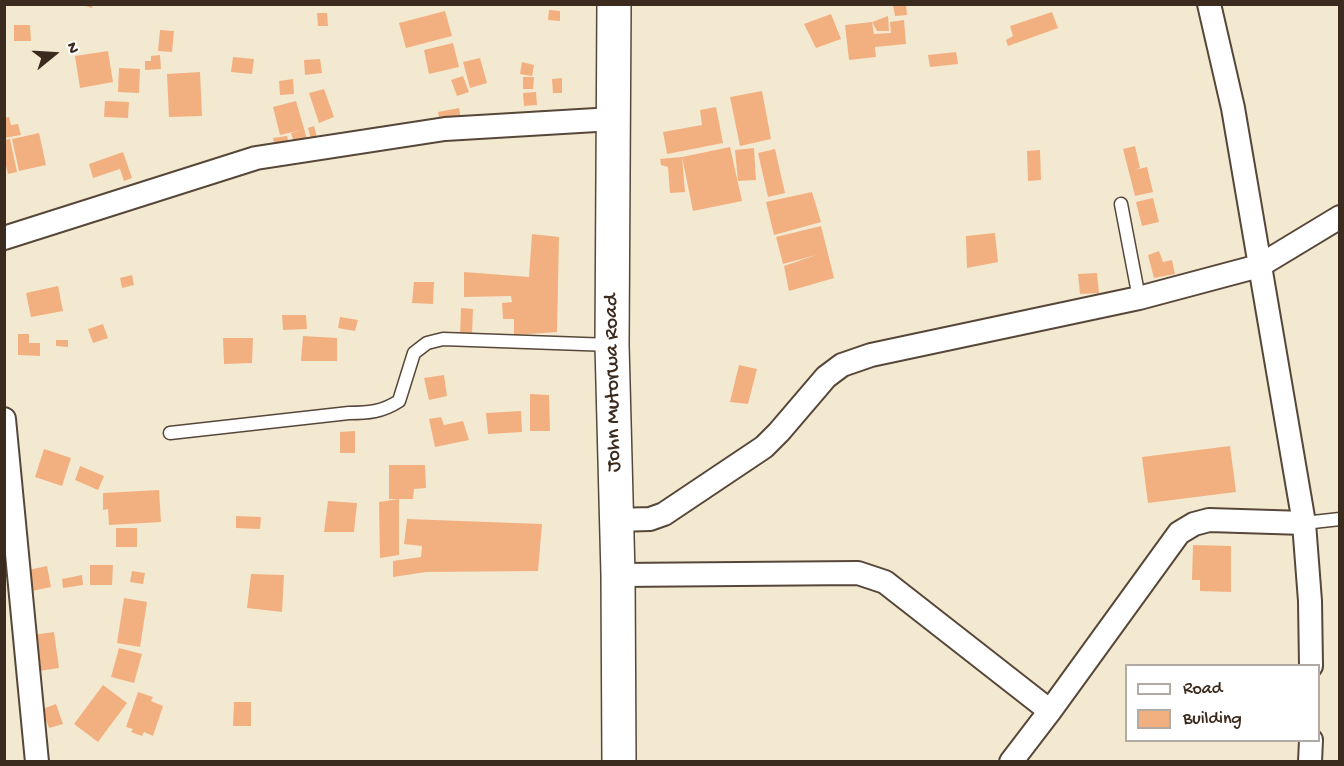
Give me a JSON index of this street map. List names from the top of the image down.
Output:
{
  "streets": {
    "street": ["John Mutorwa Road"]
  },
  "legend": ["Road", "Building"],
  "north": "right"
}
